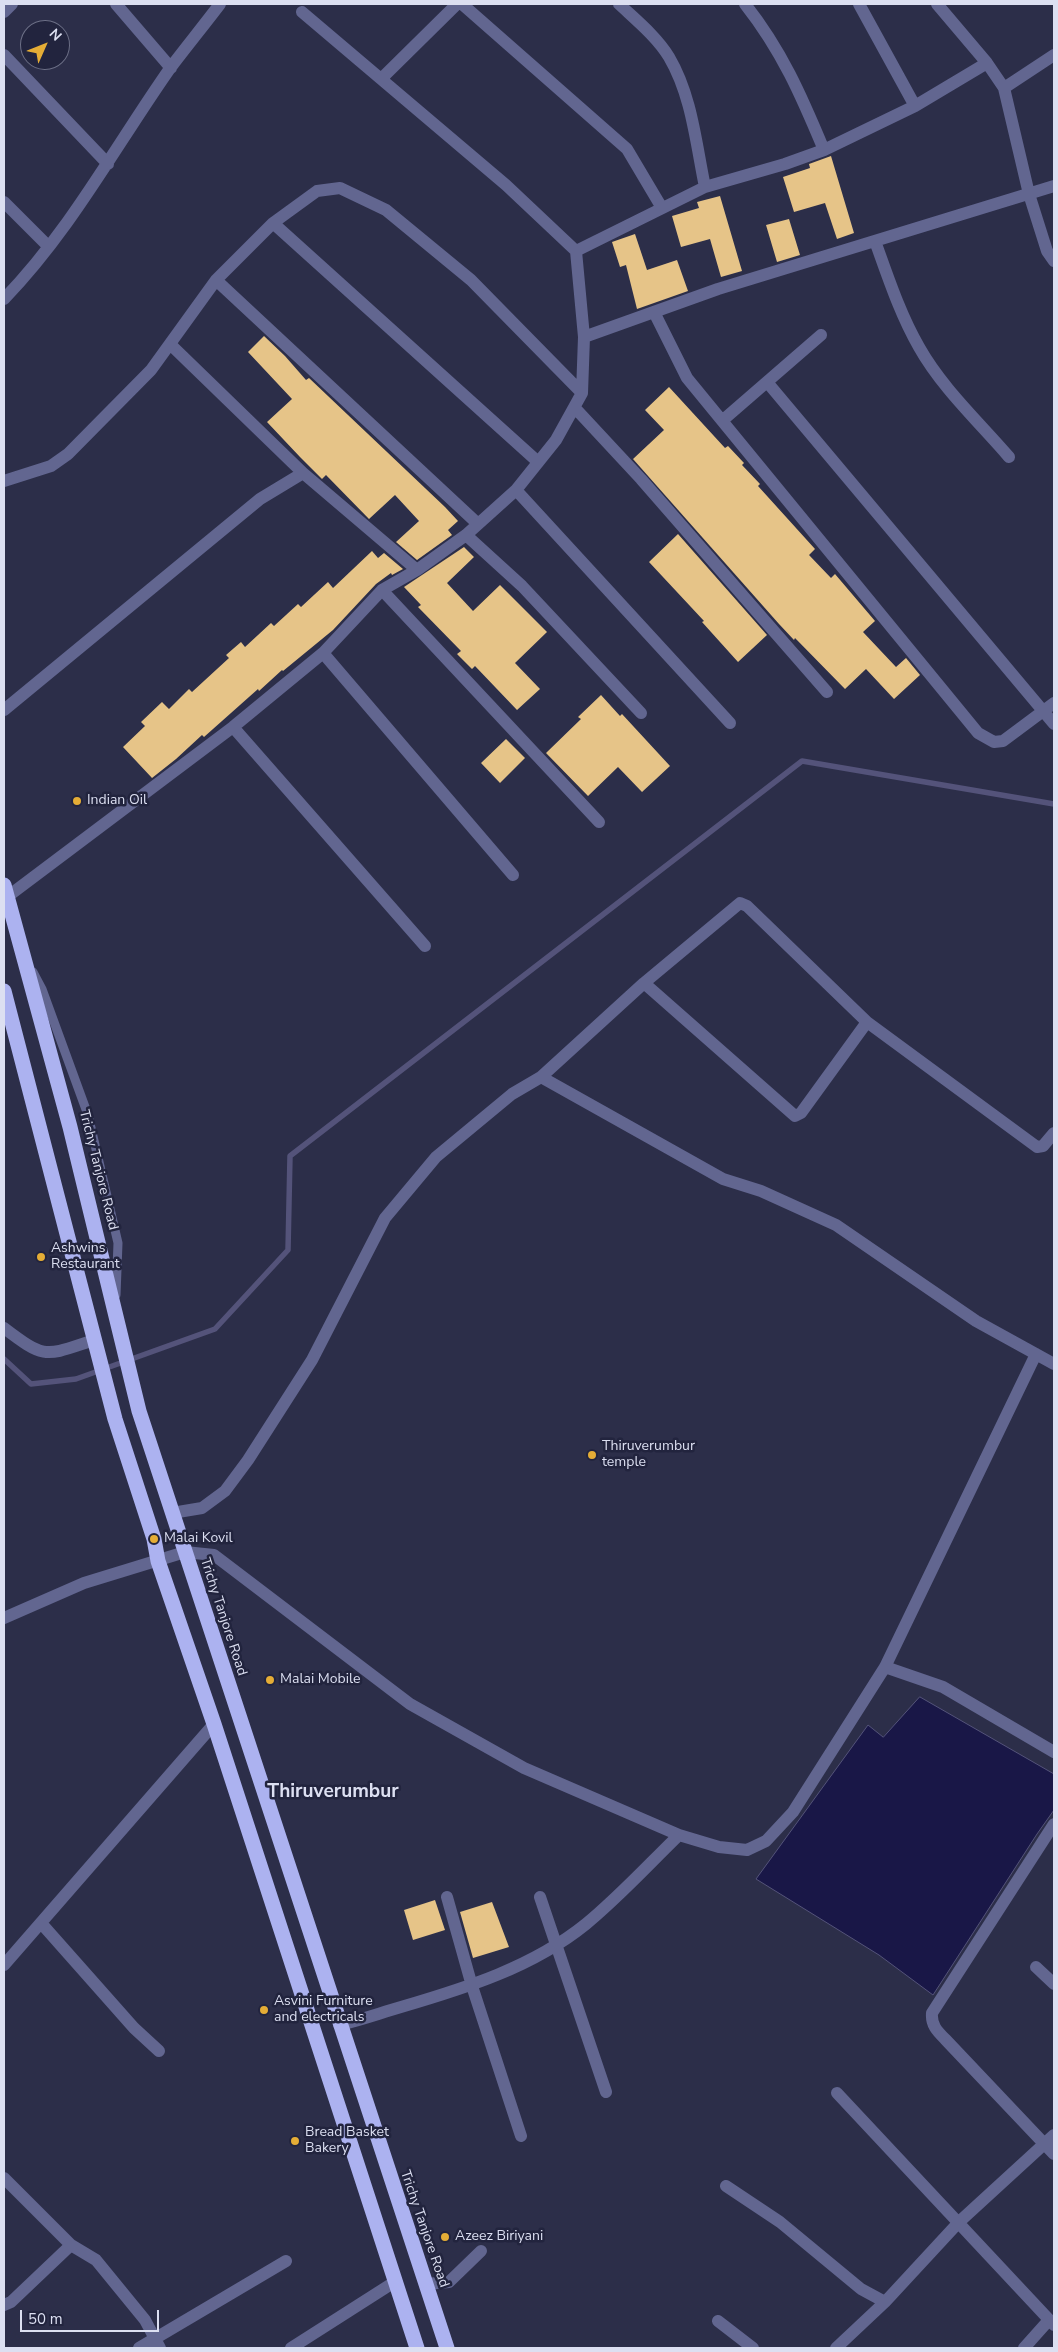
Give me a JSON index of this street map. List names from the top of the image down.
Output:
{
  "streets": {
    "highway": ["Trichy Tanjore Road"]
  },
  "districts": ["Thiruverumbur"],
  "places": [
    "Indian Oil",
    "Ashwins Restaurant",
    "Thiruverumbur temple",
    "Malai Kovil",
    "Malai Mobile",
    "Asvini Furniture and electricals",
    "Bread Basket Bakery",
    "Azeez Biriyani"
  ],
  "scale_bar": "50 m",
  "north": "top right"
}
